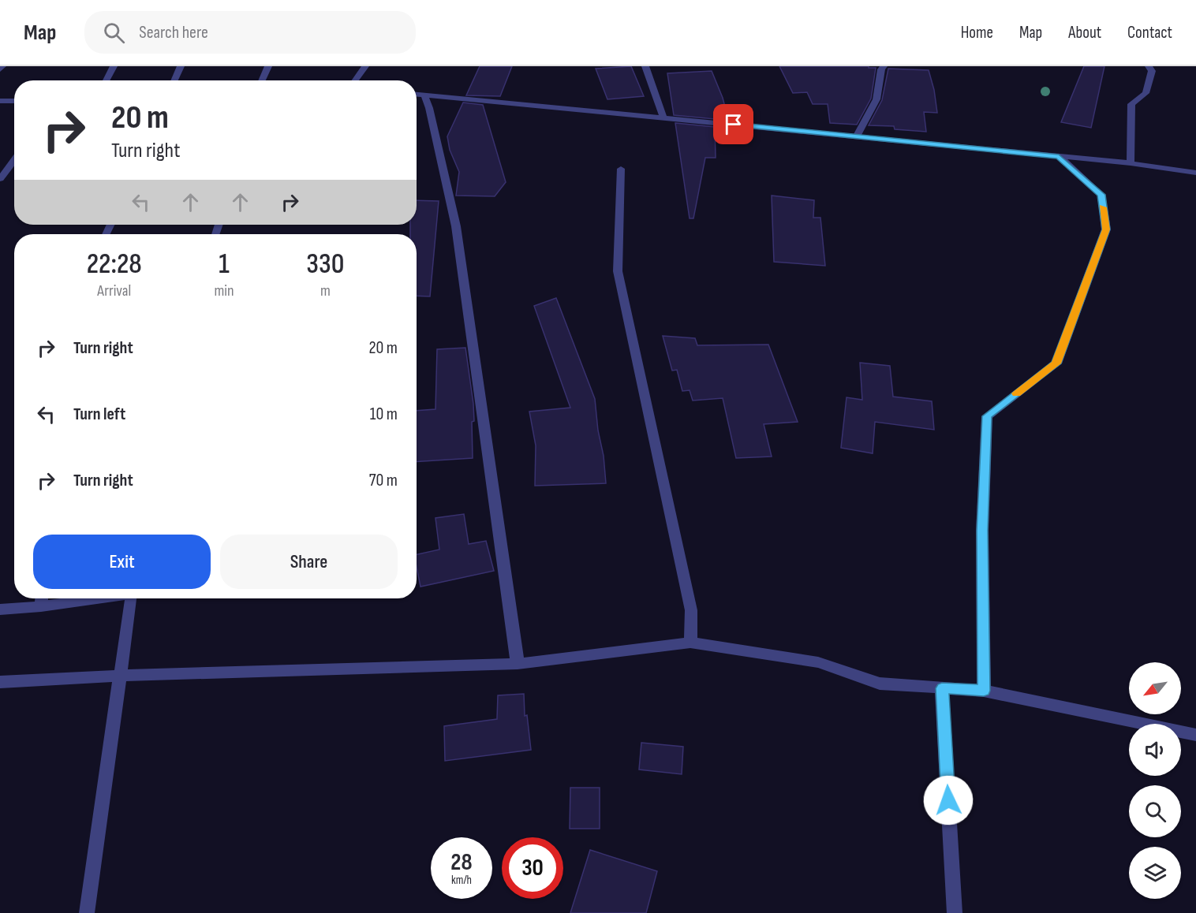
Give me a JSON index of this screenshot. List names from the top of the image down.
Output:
{
  "north": "bottom left",
  "page": {
    "header": "Map",
    "search": "Search here",
    "nav": [
      "Home",
      "Map",
      "About",
      "Contact"
    ],
    "turn": ["20 m", "Turn right"],
    "eta": [
      "22:28",
      "Arrival",
      "1",
      "min",
      "330",
      "m"
    ],
    "list": [
      {
        "name": "Turn right",
        "value": "20 m"
      },
      {
        "name": "Turn left",
        "value": "10 m"
      },
      {
        "name": "Turn right",
        "value": "70 m"
      }
    ],
    "buttons": ["Exit", "Share"],
    "speed": "28 km/h",
    "limit": "30"
  }
}
